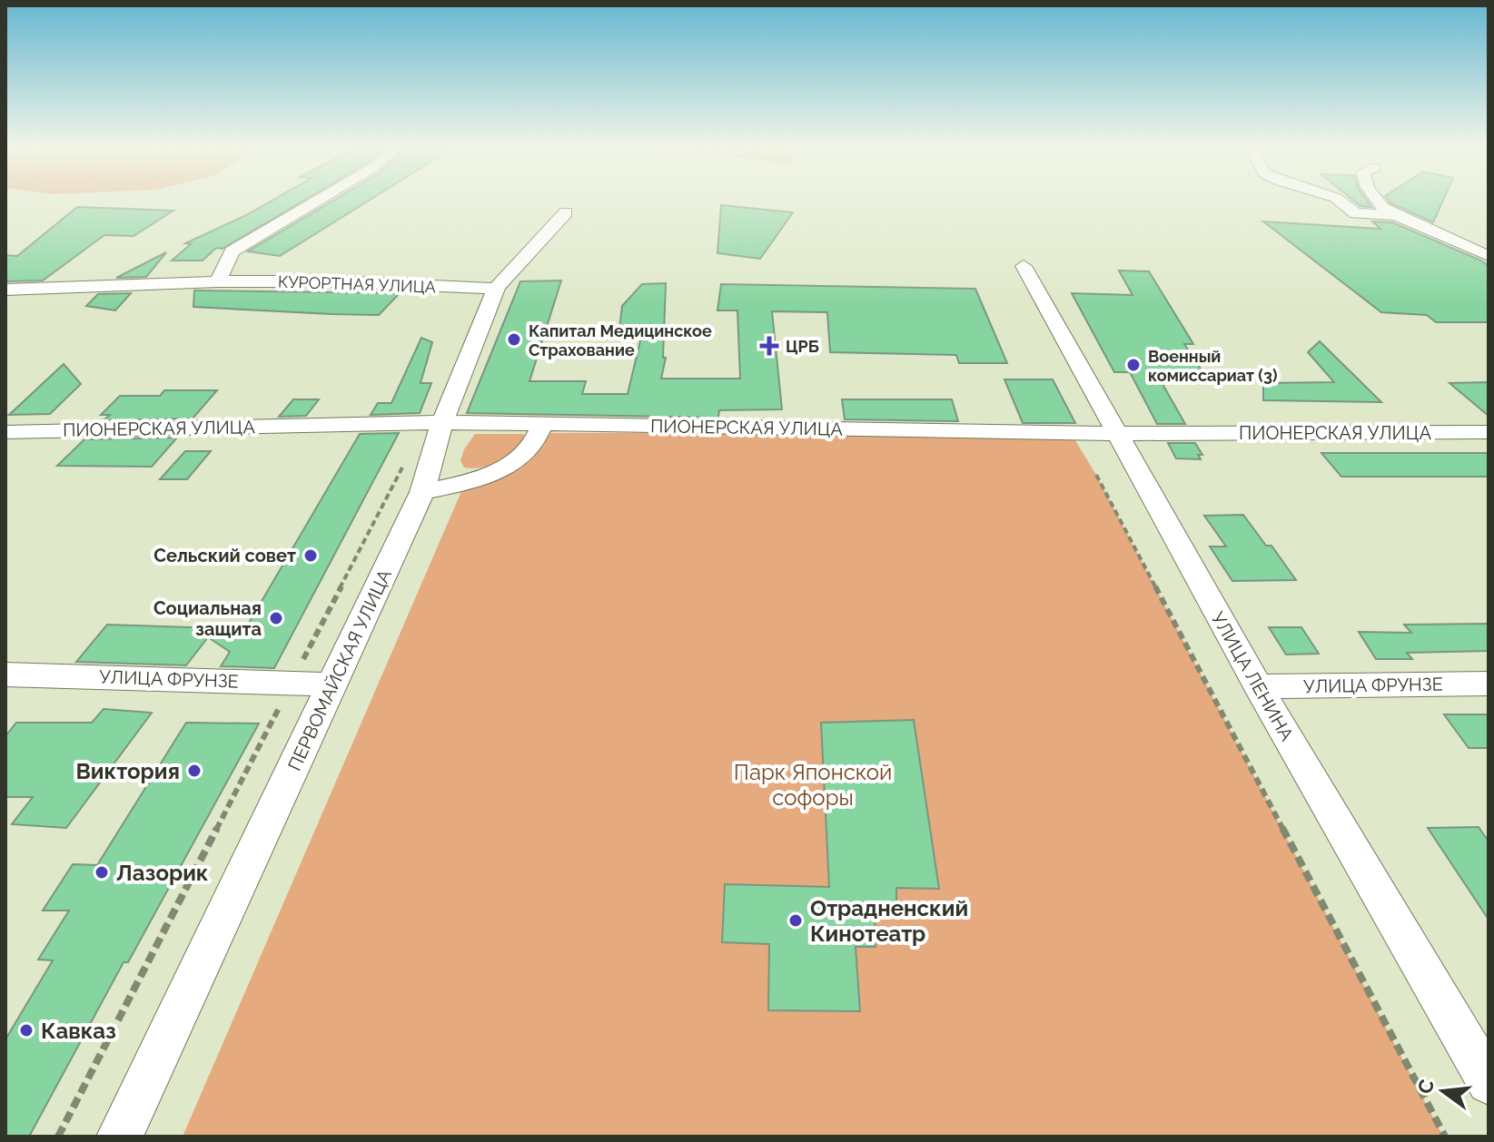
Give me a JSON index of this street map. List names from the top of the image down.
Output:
{
  "streets": {
    "street": [
      "КУРОРТНАЯ УЛИЦА",
      "ПИОНЕРСКАЯ УЛИЦА",
      "ПЕРВОМАЙСКАЯ УЛИЦА",
      "УЛИЦА ЛЕНИНА",
      "УЛИЦА ФРУНЗЕ"
    ]
  },
  "crossings": [
    ["КУРОРТНАЯ УЛИЦА", "ПЕРВОМАЙСКАЯ УЛИЦА"],
    ["ПИОНЕРСКАЯ УЛИЦА", "ПЕРВОМАЙСКАЯ УЛИЦА"],
    ["ПИОНЕРСКАЯ УЛИЦА", "УЛИЦА ЛЕНИНА"],
    ["ПЕРВОМАЙСКАЯ УЛИЦА", "УЛИЦА ФРУНЗЕ"],
    ["УЛИЦА ЛЕНИНА", "УЛИЦА ФРУНЗЕ"]
  ],
  "parks": ["Парк Японской софоры"],
  "places": {
    "other": [
      "Капитал Медицинское Страхование",
      "Военный комиссариат (3)",
      "Сельский совет",
      "Социальная защита",
      "Виктория",
      "Лазорик",
      "Отрадненский Кинотеатр",
      "Кавказ"
    ],
    "health": ["ЦРБ"]
  },
  "north": "left"
}
